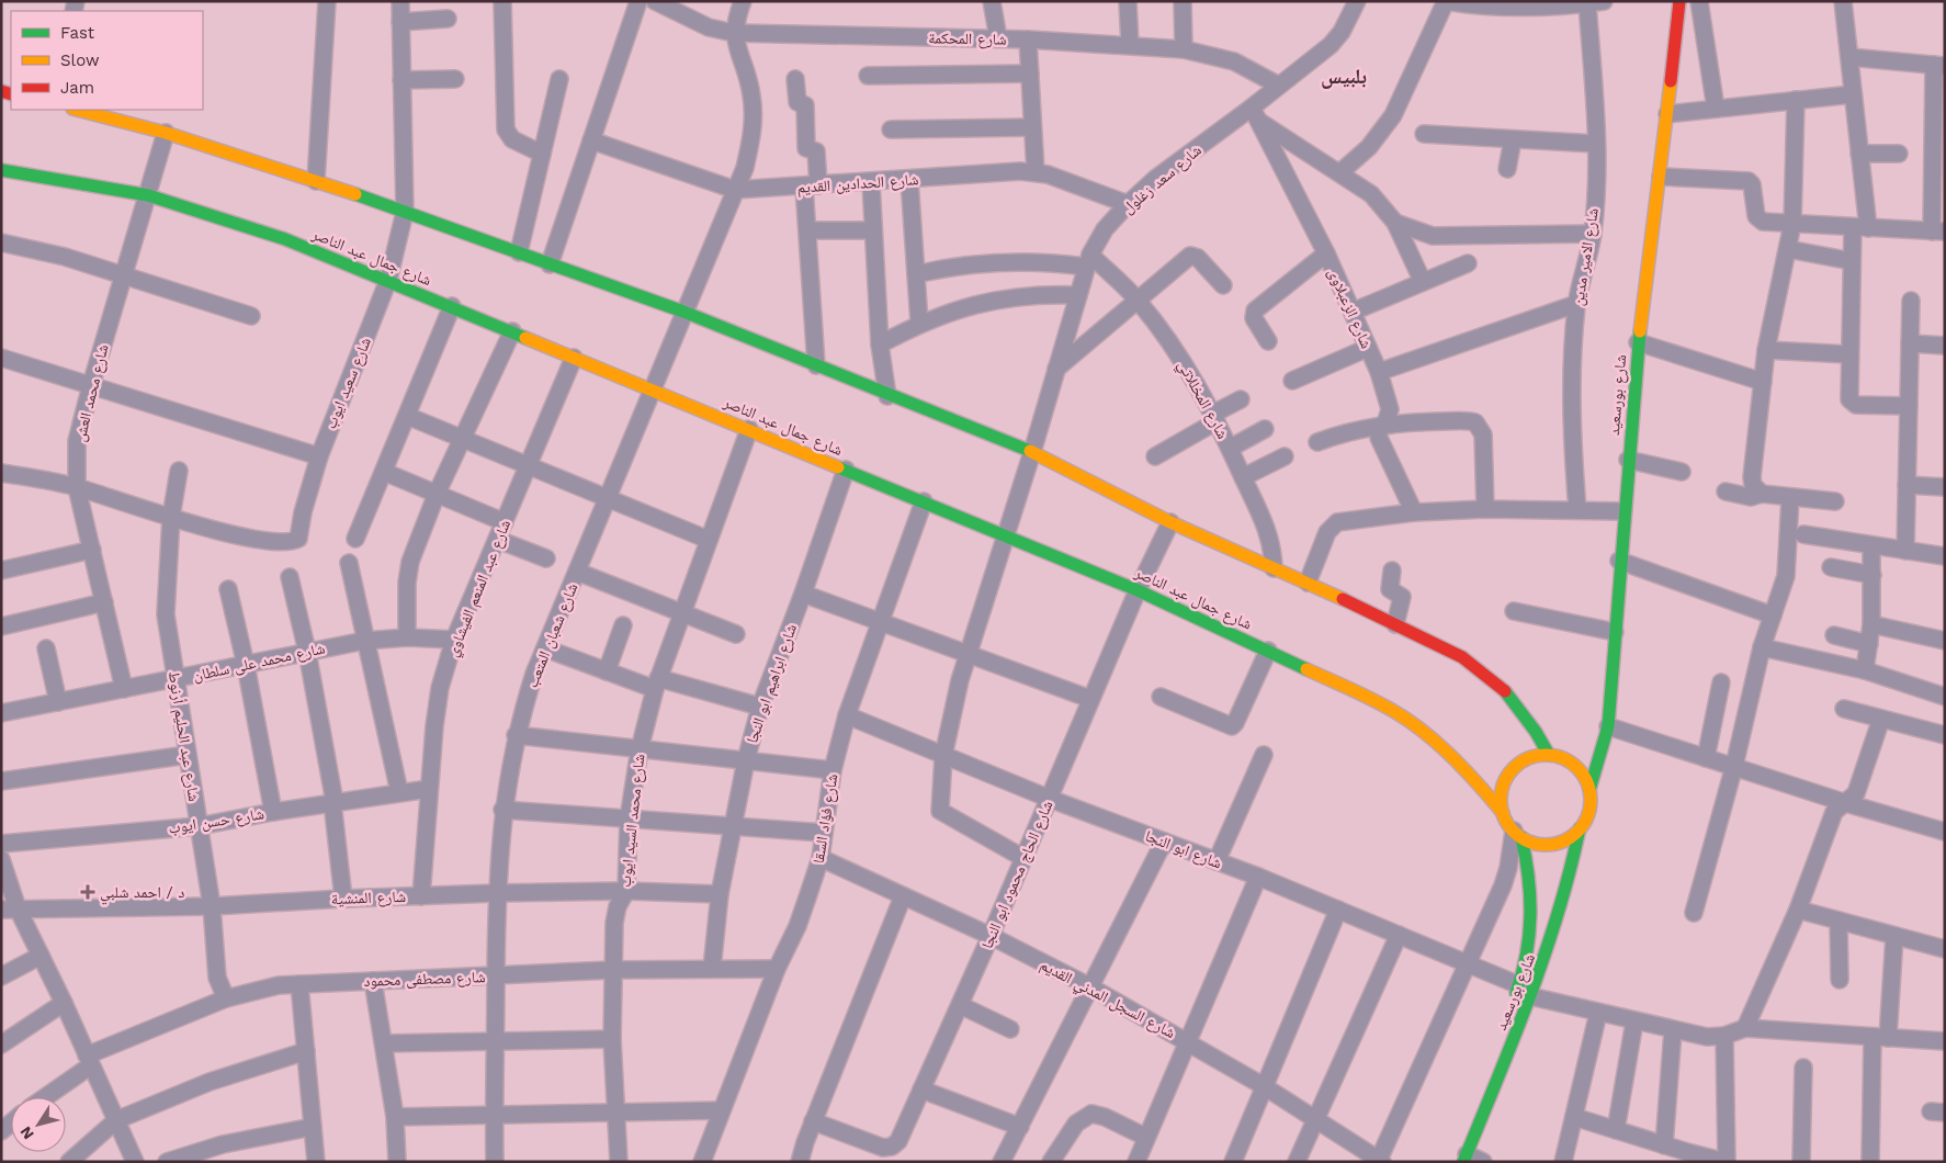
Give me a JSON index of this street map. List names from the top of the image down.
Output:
{
  "streets": {
    "street": [
      "شارع المحكمة",
      "شارع سعد زغلول",
      "شارع الحدادين القديم",
      "شارع جمال عبد الناصر",
      "شارع الامير مدين",
      "شارع الزعبلاوى",
      "شارع سعيد ايوب",
      "شارع محمد العش",
      "شارع بورسعيد",
      "شارع المخللاتي",
      "شارع عبد المنعم الفيشاوي",
      "شارع شعبان المتعب",
      "شارع محمد على سلطان",
      "شارع ابراهيم ابو النجا",
      "شارع عبد الحليم أرنوط",
      "شارع فؤاد السقا",
      "شارع حسن ايوب",
      "شارع محمد السيد ايوب",
      "شارع ابو النجا",
      "شارع الحاج محمود ابو النجا",
      "شارع المنشية",
      "شارع مصطفى محمود",
      "شارع السجل المدني القديم"
    ]
  },
  "crossings": [
    ["شارع المحكمة", "شارع سعد زغلول"],
    ["شارع المحكمة", "شارع شعبان المتعب"],
    ["شارع سعد زغلول", "شارع الحدادين القديم"],
    ["شارع سعد زغلول", "شارع جمال عبد الناصر"],
    ["شارع سعد زغلول", "شارع الزعبلاوى"],
    ["شارع سعد زغلول", "شارع المخللاتي"],
    ["شارع سعد زغلول", "شارع ابو النجا"],
    ["شارع سعد زغلول", "شارع الحاج محمود ابو النجا"],
    ["شارع الحدادين القديم", "شارع شعبان المتعب"],
    ["شارع جمال عبد الناصر", "شارع سعيد ايوب"],
    ["شارع جمال عبد الناصر", "شارع محمد العش"],
    ["شارع جمال عبد الناصر", "شارع بورسعيد"],
    ["شارع جمال عبد الناصر", "شارع عبد المنعم الفيشاوي"],
    ["شارع جمال عبد الناصر", "شارع شعبان المتعب"],
    ["شارع جمال عبد الناصر", "شارع ابراهيم ابو النجا"],
    ["شارع جمال عبد الناصر", "شارع فؤاد السقا"],
    ["شارع جمال عبد الناصر", "شارع محمد السيد ايوب"],
    ["شارع جمال عبد الناصر", "شارع الحاج محمود ابو النجا"],
    ["شارع سعيد ايوب", "شارع عبد الحليم أرنوط"],
    ["شارع محمد العش", "شارع محمد على سلطان"],
    ["شارع بورسعيد", "شارع ابو النجا"],
    ["شارع عبد المنعم الفيشاوي", "شارع محمد على سلطان"],
    ["شارع عبد المنعم الفيشاوي", "شارع حسن ايوب"],
    ["شارع عبد المنعم الفيشاوي", "شارع المنشية"],
    ["شارع شعبان المتعب", "شارع المنشية"],
    ["شارع شعبان المتعب", "شارع مصطفى محمود"],
    ["شارع محمد على سلطان", "شارع عبد الحليم أرنوط"],
    ["شارع ابراهيم ابو النجا", "شارع المنشية"],
    ["شارع ابراهيم ابو النجا", "شارع مصطفى محمود"],
    ["شارع عبد الحليم أرنوط", "شارع حسن ايوب"],
    ["شارع عبد الحليم أرنوط", "شارع المنشية"],
    ["شارع عبد الحليم أرنوط", "شارع مصطفى محمود"],
    ["شارع فؤاد السقا", "شارع ابو النجا"],
    ["شارع فؤاد السقا", "شارع مصطفى محمود"],
    ["شارع فؤاد السقا", "شارع السجل المدني القديم"],
    ["شارع محمد السيد ايوب", "شارع المنشية"],
    ["شارع محمد السيد ايوب", "شارع مصطفى محمود"],
    ["شارع ابو النجا", "شارع الحاج محمود ابو النجا"],
    ["شارع الحاج محمود ابو النجا", "شارع السجل المدني القديم"]
  ],
  "districts": ["بلبيس"],
  "places": {
    "health": ["د / احمد شلبي"]
  },
  "legend": ["Fast", "Slow", "Jam"],
  "north": "bottom left"
}
